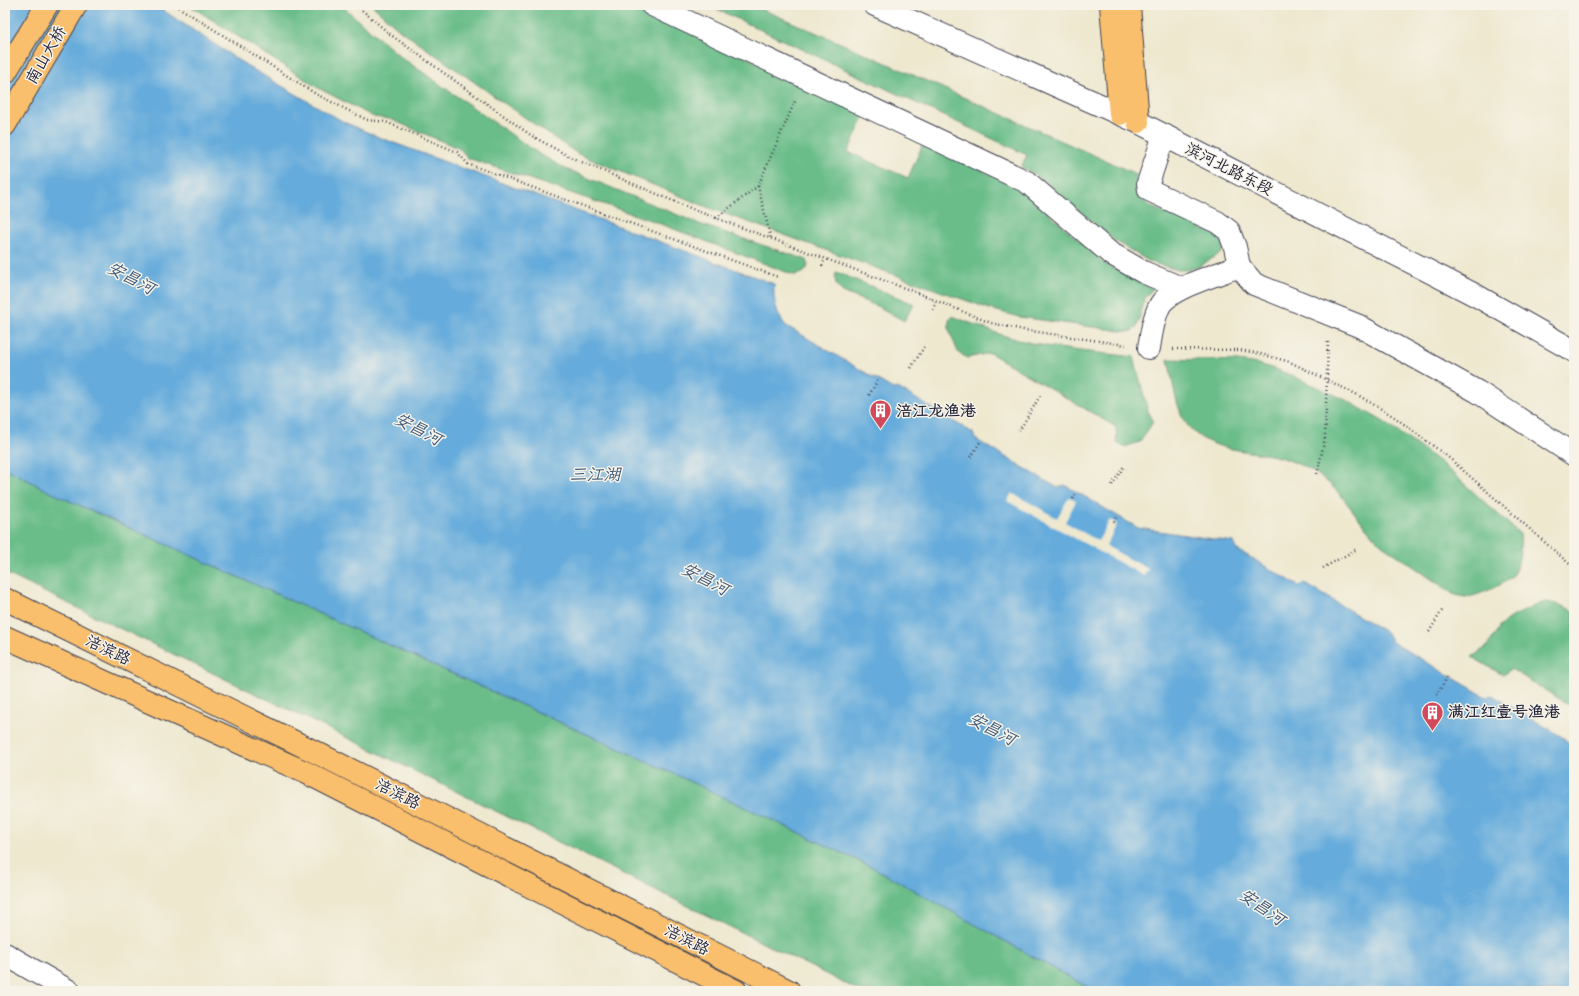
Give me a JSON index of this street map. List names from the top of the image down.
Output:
{
  "streets": {
    "main road": ["南山大桥", "涪滨路"],
    "street": ["滨河北路东段"]
  },
  "water": ["安昌河", "三江湖"],
  "places": {
    "building": ["涪江龙渔港", "满江红壹号渔港"]
  }
}
